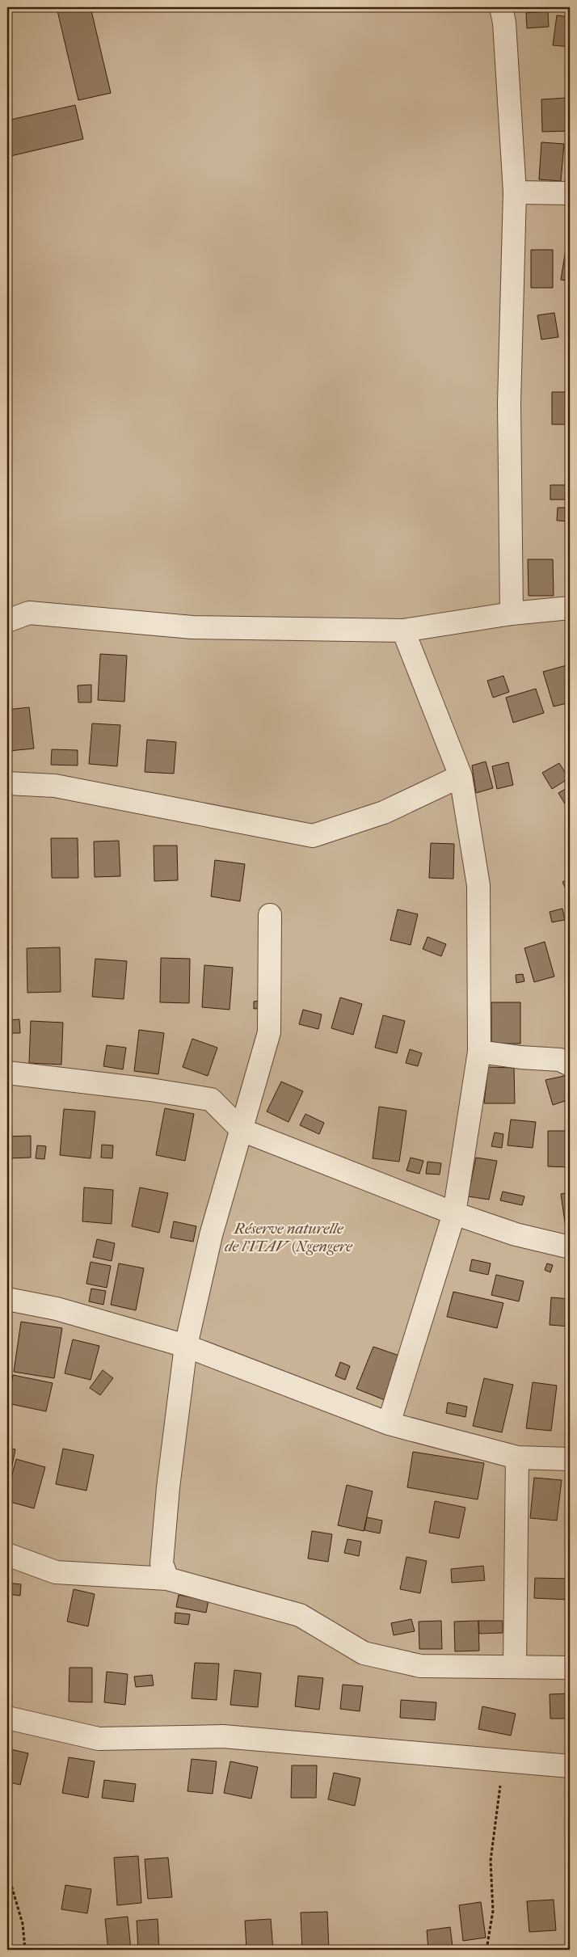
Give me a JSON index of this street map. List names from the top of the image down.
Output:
{
  "parks": ["Réserve naturelle de l'ITAV (Ngengere"]
}
